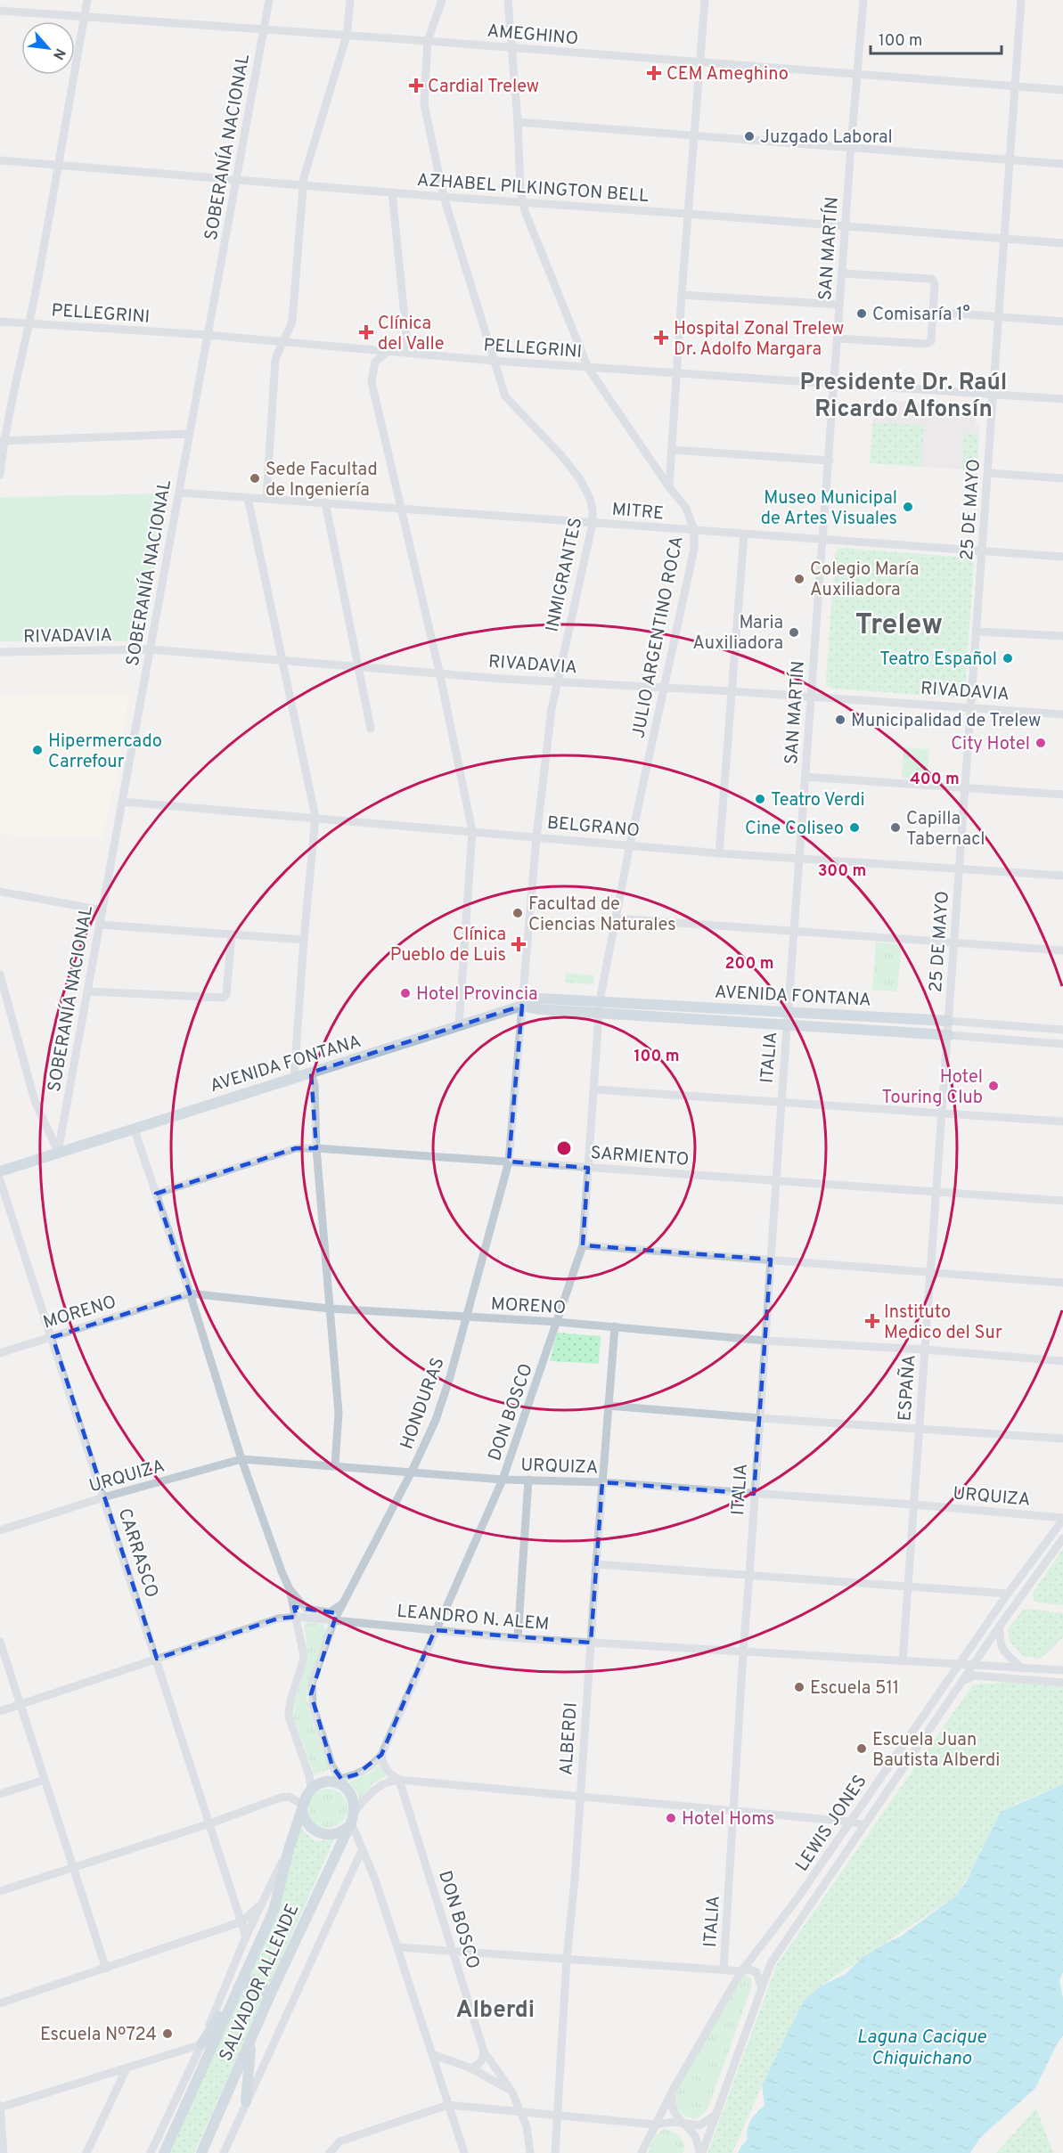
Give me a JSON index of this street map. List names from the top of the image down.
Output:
{
  "streets": {
    "main road": ["AVENIDA FONTANA", "SALVADOR ALLENDE"],
    "street": [
      "AMEGHINO",
      "SOBERANÍA NACIONAL",
      "AZHABEL PILKINGTON BELL",
      "SAN MARTÍN",
      "PELLEGRINI",
      "25 DE MAYO",
      "MITRE",
      "INMIGRANTES",
      "RIVADAVIA",
      "JULIO ARGENTINO ROCA",
      "BELGRANO",
      "ITALIA",
      "SARMIENTO",
      "MORENO",
      "ESPAÑA",
      "HONDURAS",
      "DON BOSCO",
      "URQUIZA",
      "CARRASCO",
      "LEANDRO N. ALEM",
      "ALBERDI",
      "LEWIS JONES"
    ]
  },
  "crossings": [
    ["AMEGHINO", "SOBERANÍA NACIONAL"],
    ["AMEGHINO", "SAN MARTÍN"],
    ["AMEGHINO", "25 DE MAYO"],
    ["AMEGHINO", "INMIGRANTES"],
    ["AMEGHINO", "JULIO ARGENTINO ROCA"],
    ["SOBERANÍA NACIONAL", "AZHABEL PILKINGTON BELL"],
    ["SOBERANÍA NACIONAL", "PELLEGRINI"],
    ["SOBERANÍA NACIONAL", "MITRE"],
    ["SOBERANÍA NACIONAL", "RIVADAVIA"],
    ["SOBERANÍA NACIONAL", "BELGRANO"],
    ["SOBERANÍA NACIONAL", "AVENIDA FONTANA"],
    ["AZHABEL PILKINGTON BELL", "SAN MARTÍN"],
    ["AZHABEL PILKINGTON BELL", "25 DE MAYO"],
    ["AZHABEL PILKINGTON BELL", "INMIGRANTES"],
    ["AZHABEL PILKINGTON BELL", "JULIO ARGENTINO ROCA"],
    ["SAN MARTÍN", "PELLEGRINI"],
    ["SAN MARTÍN", "MITRE"],
    ["SAN MARTÍN", "RIVADAVIA"],
    ["SAN MARTÍN", "BELGRANO"],
    ["SAN MARTÍN", "AVENIDA FONTANA"],
    ["SAN MARTÍN", "ITALIA"],
    ["PELLEGRINI", "25 DE MAYO"],
    ["PELLEGRINI", "INMIGRANTES"],
    ["PELLEGRINI", "JULIO ARGENTINO ROCA"],
    ["25 DE MAYO", "MITRE"],
    ["25 DE MAYO", "RIVADAVIA"],
    ["25 DE MAYO", "BELGRANO"],
    ["25 DE MAYO", "AVENIDA FONTANA"],
    ["25 DE MAYO", "ESPAÑA"],
    ["MITRE", "INMIGRANTES"],
    ["MITRE", "JULIO ARGENTINO ROCA"],
    ["INMIGRANTES", "RIVADAVIA"],
    ["INMIGRANTES", "BELGRANO"],
    ["INMIGRANTES", "AVENIDA FONTANA"],
    ["INMIGRANTES", "HONDURAS"],
    ["RIVADAVIA", "JULIO ARGENTINO ROCA"],
    ["JULIO ARGENTINO ROCA", "BELGRANO"],
    ["JULIO ARGENTINO ROCA", "AVENIDA FONTANA"],
    ["JULIO ARGENTINO ROCA", "DON BOSCO"],
    ["AVENIDA FONTANA", "ITALIA"],
    ["AVENIDA FONTANA", "ESPAÑA"],
    ["AVENIDA FONTANA", "HONDURAS"],
    ["AVENIDA FONTANA", "DON BOSCO"],
    ["ITALIA", "SARMIENTO"],
    ["ITALIA", "MORENO"],
    ["ITALIA", "URQUIZA"],
    ["ITALIA", "LEANDRO N. ALEM"],
    ["SARMIENTO", "ESPAÑA"],
    ["SARMIENTO", "HONDURAS"],
    ["SARMIENTO", "DON BOSCO"],
    ["MORENO", "ESPAÑA"],
    ["MORENO", "HONDURAS"],
    ["MORENO", "DON BOSCO"],
    ["MORENO", "CARRASCO"],
    ["MORENO", "ALBERDI"],
    ["ESPAÑA", "URQUIZA"],
    ["ESPAÑA", "LEANDRO N. ALEM"],
    ["HONDURAS", "DON BOSCO"],
    ["HONDURAS", "URQUIZA"],
    ["HONDURAS", "LEANDRO N. ALEM"],
    ["HONDURAS", "SALVADOR ALLENDE"],
    ["DON BOSCO", "URQUIZA"],
    ["DON BOSCO", "LEANDRO N. ALEM"],
    ["DON BOSCO", "SALVADOR ALLENDE"],
    ["URQUIZA", "CARRASCO"],
    ["URQUIZA", "ALBERDI"],
    ["URQUIZA", "LEWIS JONES"],
    ["CARRASCO", "LEANDRO N. ALEM"],
    ["CARRASCO", "SALVADOR ALLENDE"],
    ["LEANDRO N. ALEM", "ALBERDI"],
    ["LEANDRO N. ALEM", "LEWIS JONES"]
  ],
  "districts": ["Presidente Dr. Raúl Ricardo Alfonsín", "Trelew", "Alberdi"],
  "water": ["Laguna Cacique Chiquichano"],
  "places": {
    "health": [
      "CEM Ameghino",
      "Cardial Trelew",
      "Clínica del Valle",
      "Hospital Zonal Trelew Dr. Adolfo Margara",
      "Clínica Pueblo de Luis",
      "Instituto Medico del Sur"
    ],
    "other": [
      "Juzgado Laboral",
      "Comisaría 1°",
      "Sede Facultad de Ingeniería",
      "Museo Municipal de Artes Visuales",
      "Colegio María Auxiliadora",
      "Maria Auxiliadora",
      "Teatro Español",
      "Municipalidad de Trelew",
      "City Hotel",
      "Hipermercado Carrefour",
      "Teatro Verdi",
      "Cine Coliseo",
      "Capilla Tabernacl",
      "Facultad de Ciencias Naturales",
      "Hotel Provincia",
      "Hotel Touring Club",
      "Escuela 511",
      "Escuela Juan Bautista Alberdi",
      "Hotel Homs",
      "Escuela Nº724"
    ]
  },
  "scale_bar": "100 m",
  "north": "bottom right",
  "rings": [
    "400 m",
    "300 m",
    "200 m",
    "100 m"
  ]
}
